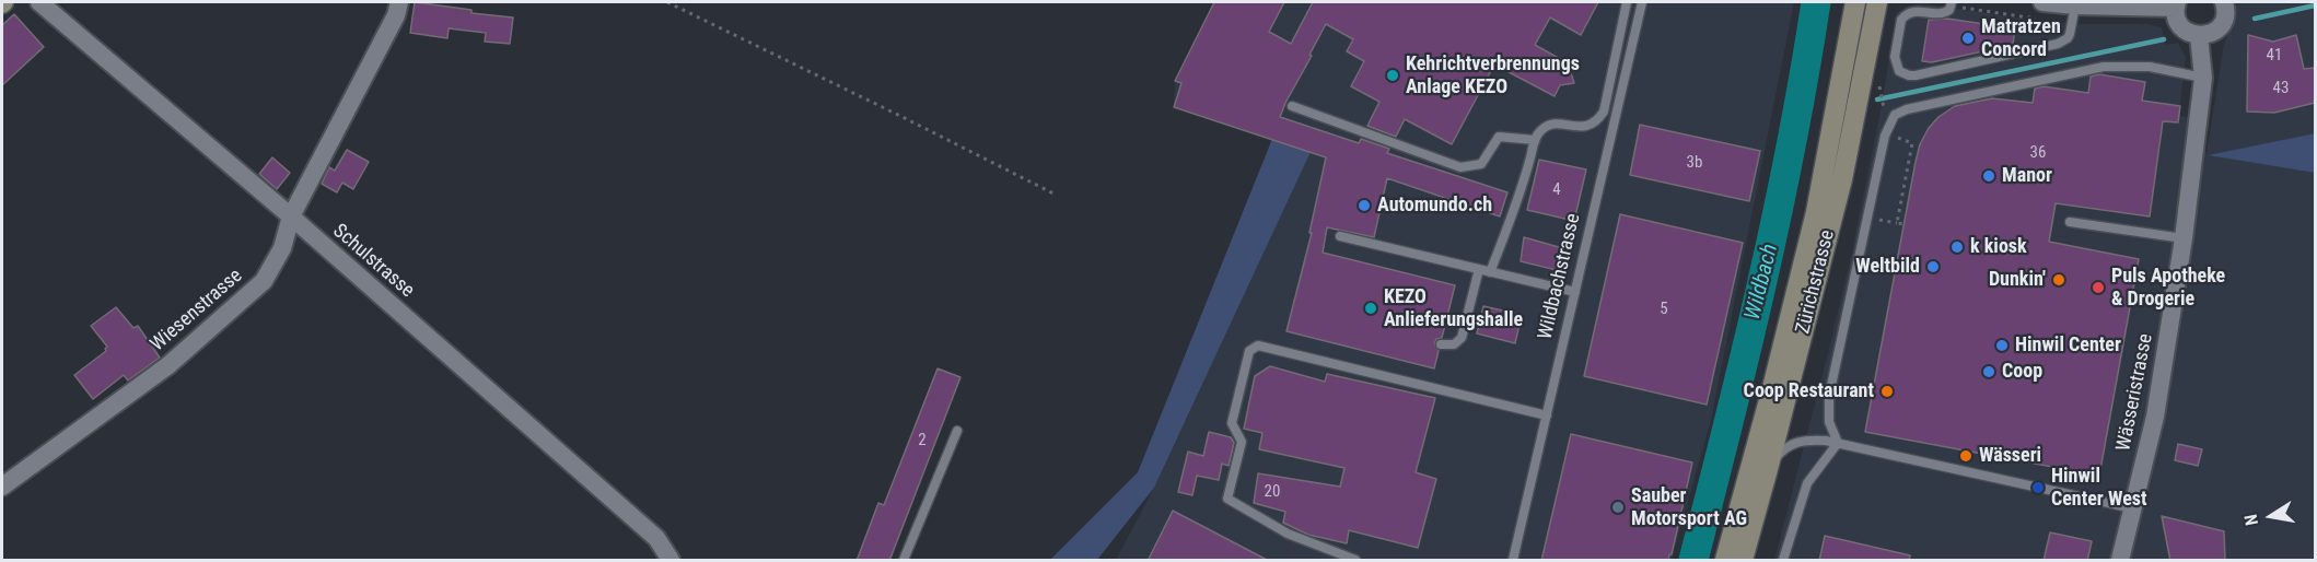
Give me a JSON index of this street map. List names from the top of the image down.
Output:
{
  "streets": {
    "main road": ["Zürichstrasse"],
    "street": ["Schulstrasse", "Wiesenstrasse", "Wässeristrasse"],
    "lane": ["Wildbachstrasse"]
  },
  "crossings": [
    ["Schulstrasse", "Wiesenstrasse"]
  ],
  "water": ["Wildbach"],
  "places": [
    "Matratzen Concord",
    "Kehrichtverbrennungs Anlage KEZO",
    "Manor",
    "Automundo.ch",
    "k kiosk",
    "Weltbild",
    "Dunkin'",
    "Puls Apotheke & Drogerie",
    "KEZO Anlieferungshalle",
    "Hinwil Center",
    "Coop",
    "Coop Restaurant",
    "Wässeri",
    "Hinwil Center West",
    "Sauber Motorsport AG"
  ],
  "house_numbers": [
    "41",
    "43",
    "36",
    "3b",
    "4",
    "5",
    "2",
    "20"
  ],
  "north": "left"
}
